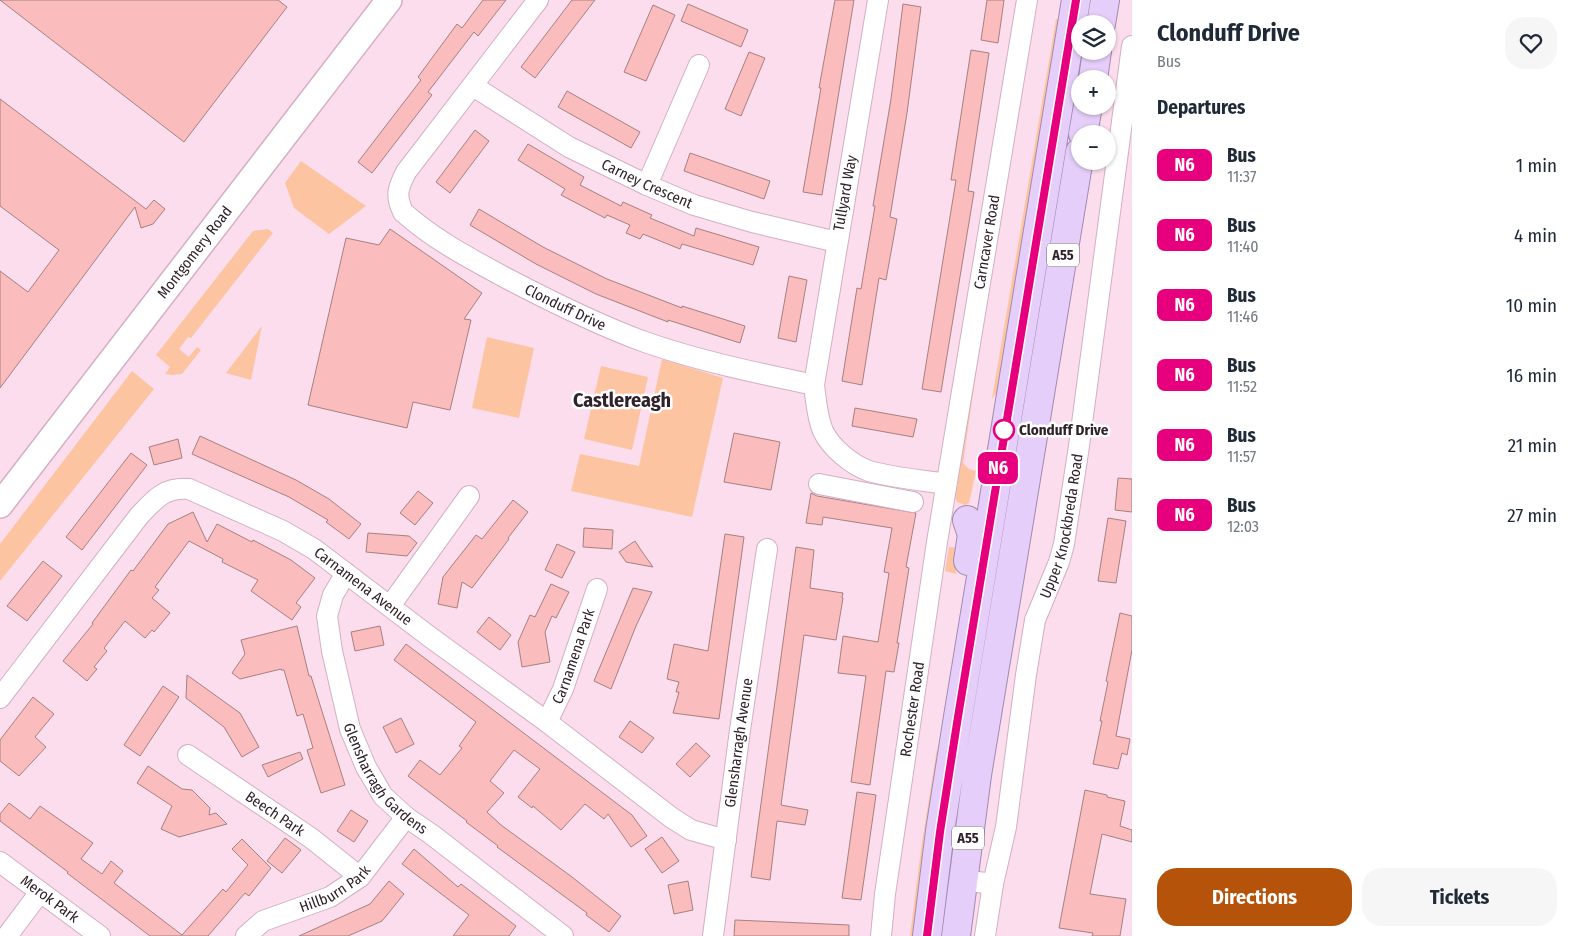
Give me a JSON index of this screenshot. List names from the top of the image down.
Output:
{
  "streets": {
    "highway": ["A55"],
    "street": [
      "Carney Crescent",
      "Tullyard Way",
      "Carncaver Road",
      "Montgomery Road",
      "Clonduff Drive",
      "Upper Knockbreda Road",
      "Carnamena Avenue",
      "Carnamena Park",
      "Rochester Road",
      "Glensharragh Avenue",
      "Glensharragh Gardens",
      "Beech Park",
      "Hillburn Park",
      "Merok Park"
    ]
  },
  "crossings": [
    ["Carney Crescent", "Tullyard Way"],
    ["Carney Crescent", "Clonduff Drive"],
    ["Tullyard Way", "Clonduff Drive"],
    ["Carncaver Road", "Rochester Road"],
    ["A55", "Rochester Road"],
    ["Carnamena Avenue", "Carnamena Park"],
    ["Carnamena Avenue", "Glensharragh Avenue"],
    ["Carnamena Avenue", "Glensharragh Gardens"],
    ["Glensharragh Gardens", "Hillburn Park"],
    ["Beech Park", "Hillburn Park"]
  ],
  "districts": ["Castlereagh"],
  "places": ["Clonduff Drive"],
  "lines": ["bus line N6"],
  "page": {
    "on_map": "N6",
    "heading": [
      ["Clonduff Drive", "Bus"],
      "Departures"
    ],
    "map_buttons": ["+", "−"],
    "list": [
      {
        "mark": "N6",
        "name": "Bus",
        "note": "11:37",
        "value": "1 min"
      },
      {
        "mark": "N6",
        "name": "Bus",
        "note": "11:40",
        "value": "4 min"
      },
      {
        "mark": "N6",
        "name": "Bus",
        "note": "11:46",
        "value": "10 min"
      },
      {
        "mark": "N6",
        "name": "Bus",
        "note": "11:52",
        "value": "16 min"
      },
      {
        "mark": "N6",
        "name": "Bus",
        "note": "11:57",
        "value": "21 min"
      },
      {
        "mark": "N6",
        "name": "Bus",
        "note": "12:03",
        "value": "27 min"
      }
    ],
    "buttons": ["Directions", "Tickets"]
  }
}
